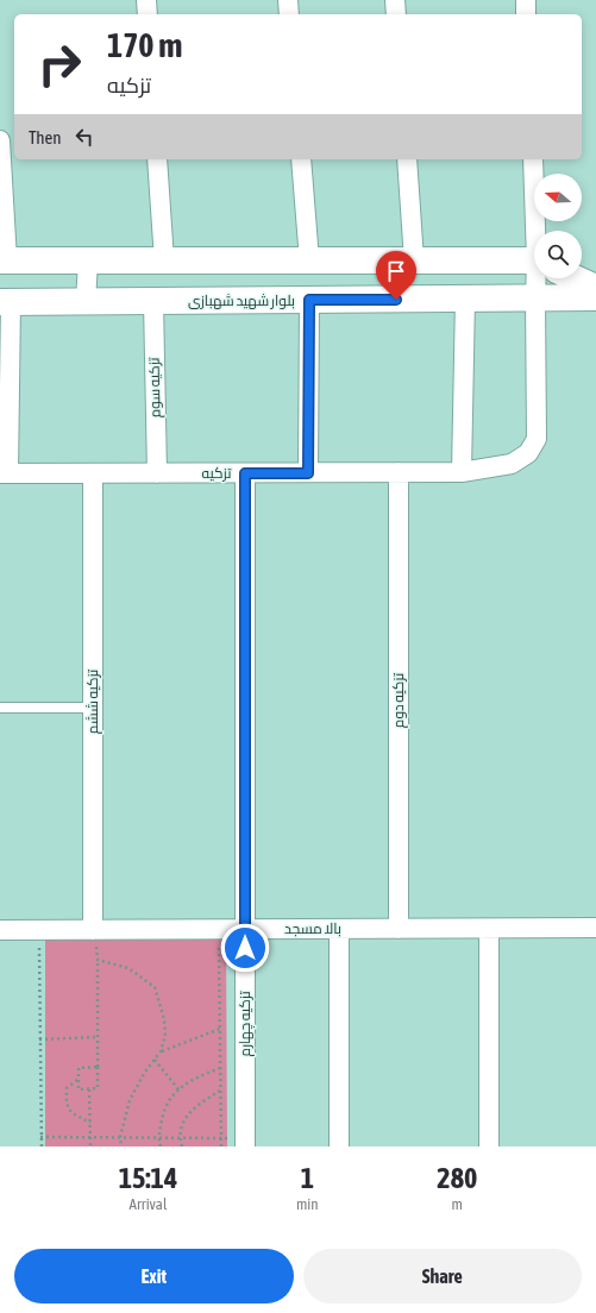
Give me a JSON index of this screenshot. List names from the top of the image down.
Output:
{
  "streets": {
    "street": [
      "بلوار شهید شهبازی",
      "تزکیه سوم",
      "تزکیه",
      "تزکیه دوم",
      "تزکیه ششم",
      "بالا مسجد",
      "تزکیه چهارم"
    ]
  },
  "crossings": [
    ["بلوار شهید شهبازی", "تزکیه سوم"],
    ["بلوار شهید شهبازی", "تزکیه"],
    ["تزکیه سوم", "تزکیه"],
    ["تزکیه", "تزکیه دوم"],
    ["تزکیه", "تزکیه ششم"],
    ["تزکیه", "تزکیه چهارم"],
    ["تزکیه دوم", "بالا مسجد"],
    ["تزکیه ششم", "بالا مسجد"],
    ["بالا مسجد", "تزکیه چهارم"]
  ],
  "north": "left",
  "page": {
    "turn": ["170 m", "تزکیه"],
    "then": "Then",
    "eta": [
      "15:14",
      "Arrival",
      "1",
      "min",
      "280",
      "m"
    ],
    "buttons": ["Exit", "Share"]
  }
}
